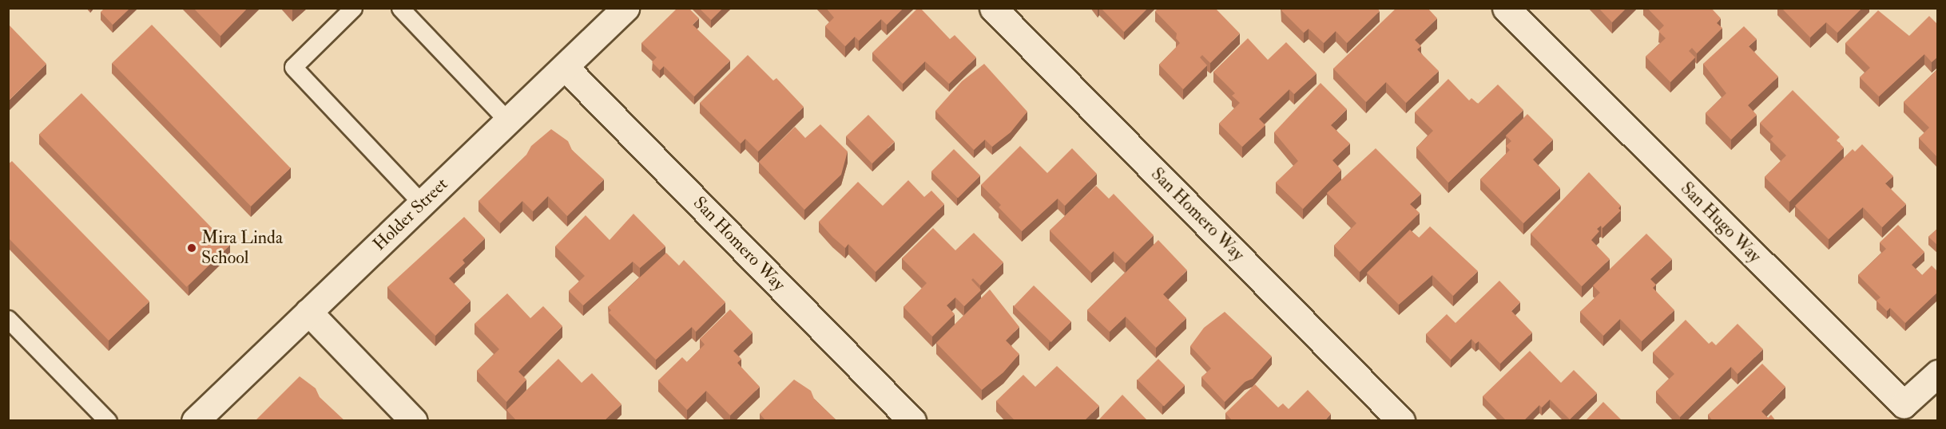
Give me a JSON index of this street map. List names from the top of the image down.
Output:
{
  "streets": {
    "street": ["Holder Street", "San Homero Way", "San Hugo Way"]
  },
  "crossings": [
    ["Holder Street", "San Homero Way"]
  ],
  "places": ["Mira Linda School"]
}
